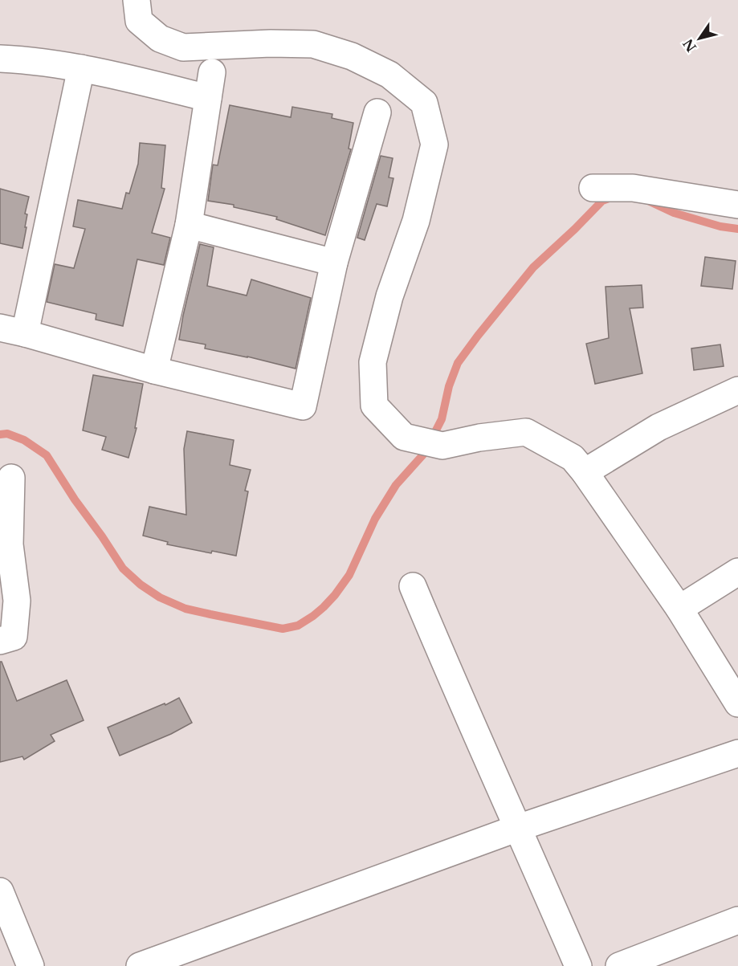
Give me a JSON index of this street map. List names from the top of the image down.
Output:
{
  "north": "bottom left"
}
